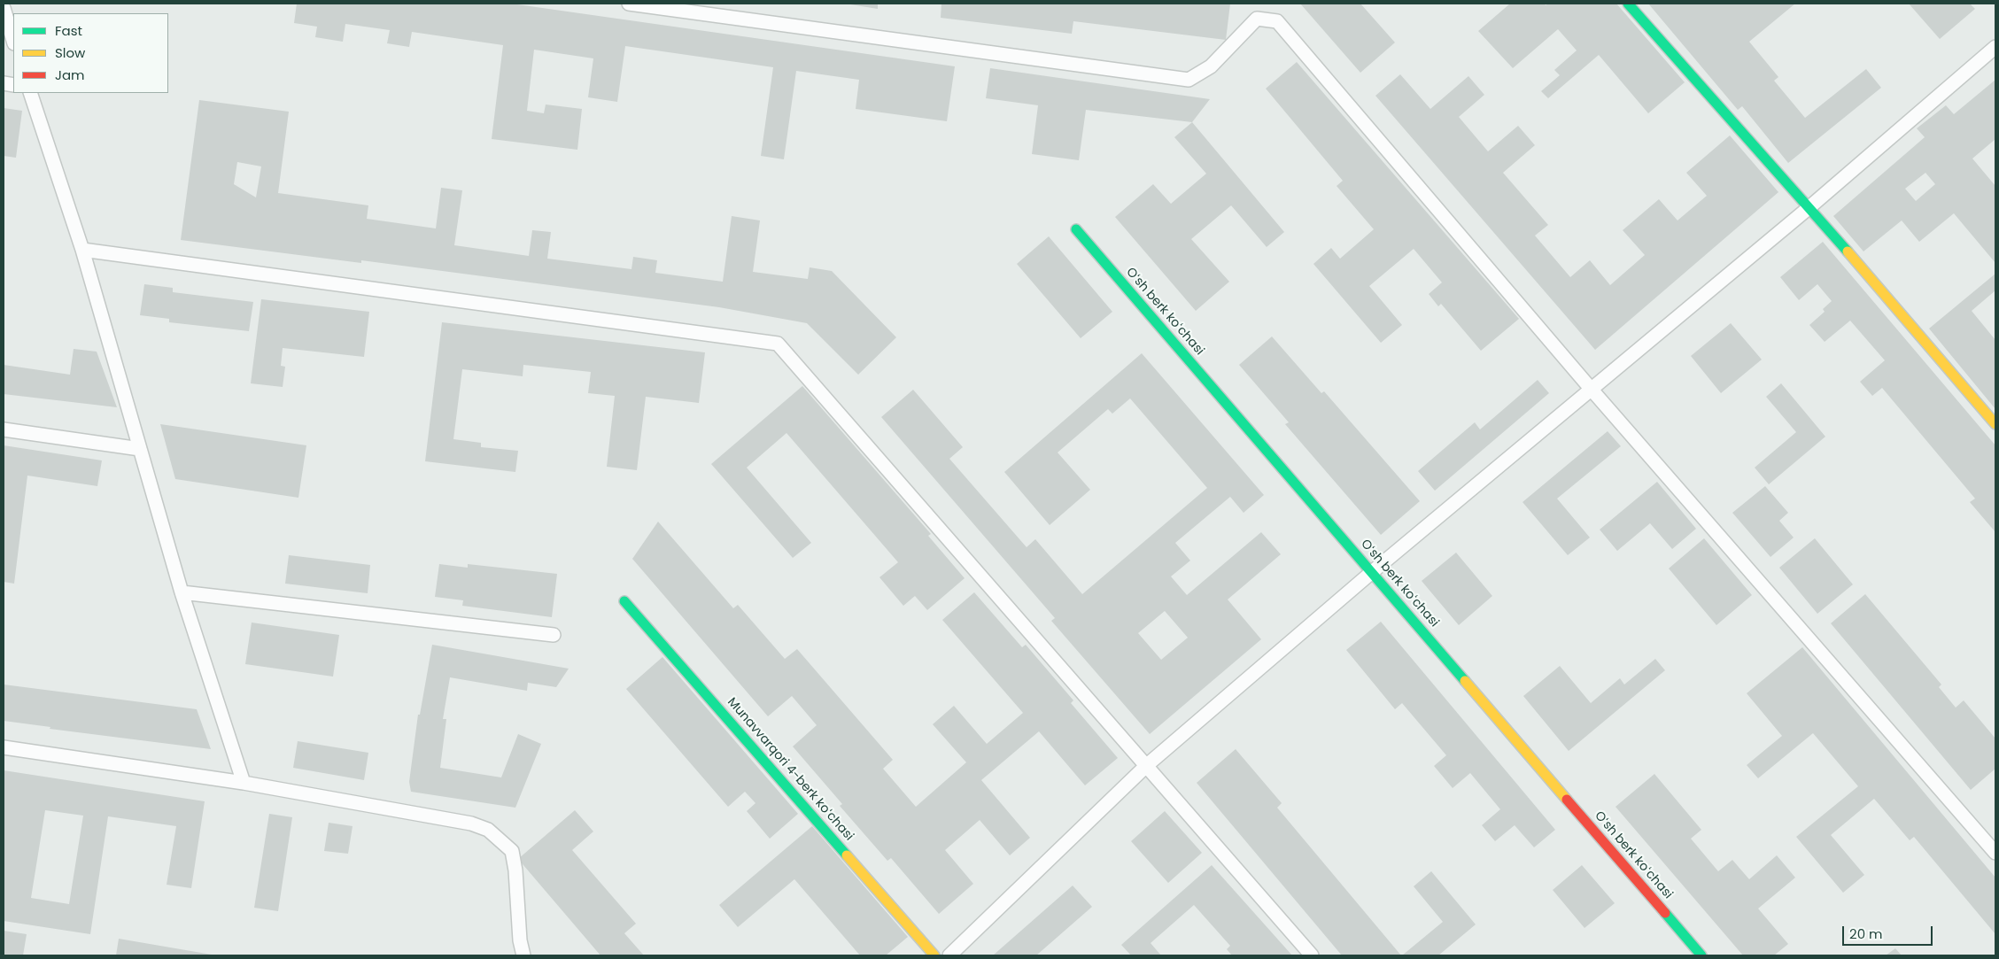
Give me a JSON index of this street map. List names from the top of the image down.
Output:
{
  "streets": {
    "street": ["Oʻsh berk koʻchasi", "Munavvarqori 4-berk koʻchasi"]
  },
  "legend": ["Fast", "Slow", "Jam"],
  "scale_bar": "20 m"
}
